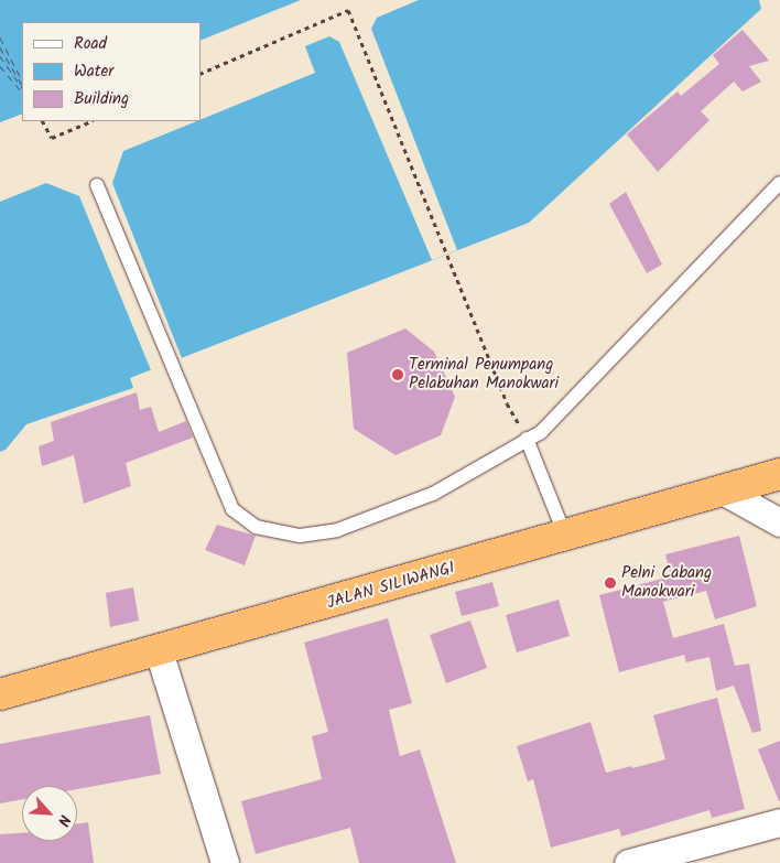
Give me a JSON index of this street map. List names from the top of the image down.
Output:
{
  "streets": {
    "highway": ["JALAN SILIWANGI"]
  },
  "places": ["Terminal Penumpang Pelabuhan Manokwari", "Pelni Cabang Manokwari"],
  "legend": ["Road", "Water", "Building"],
  "north": "bottom right"
}
